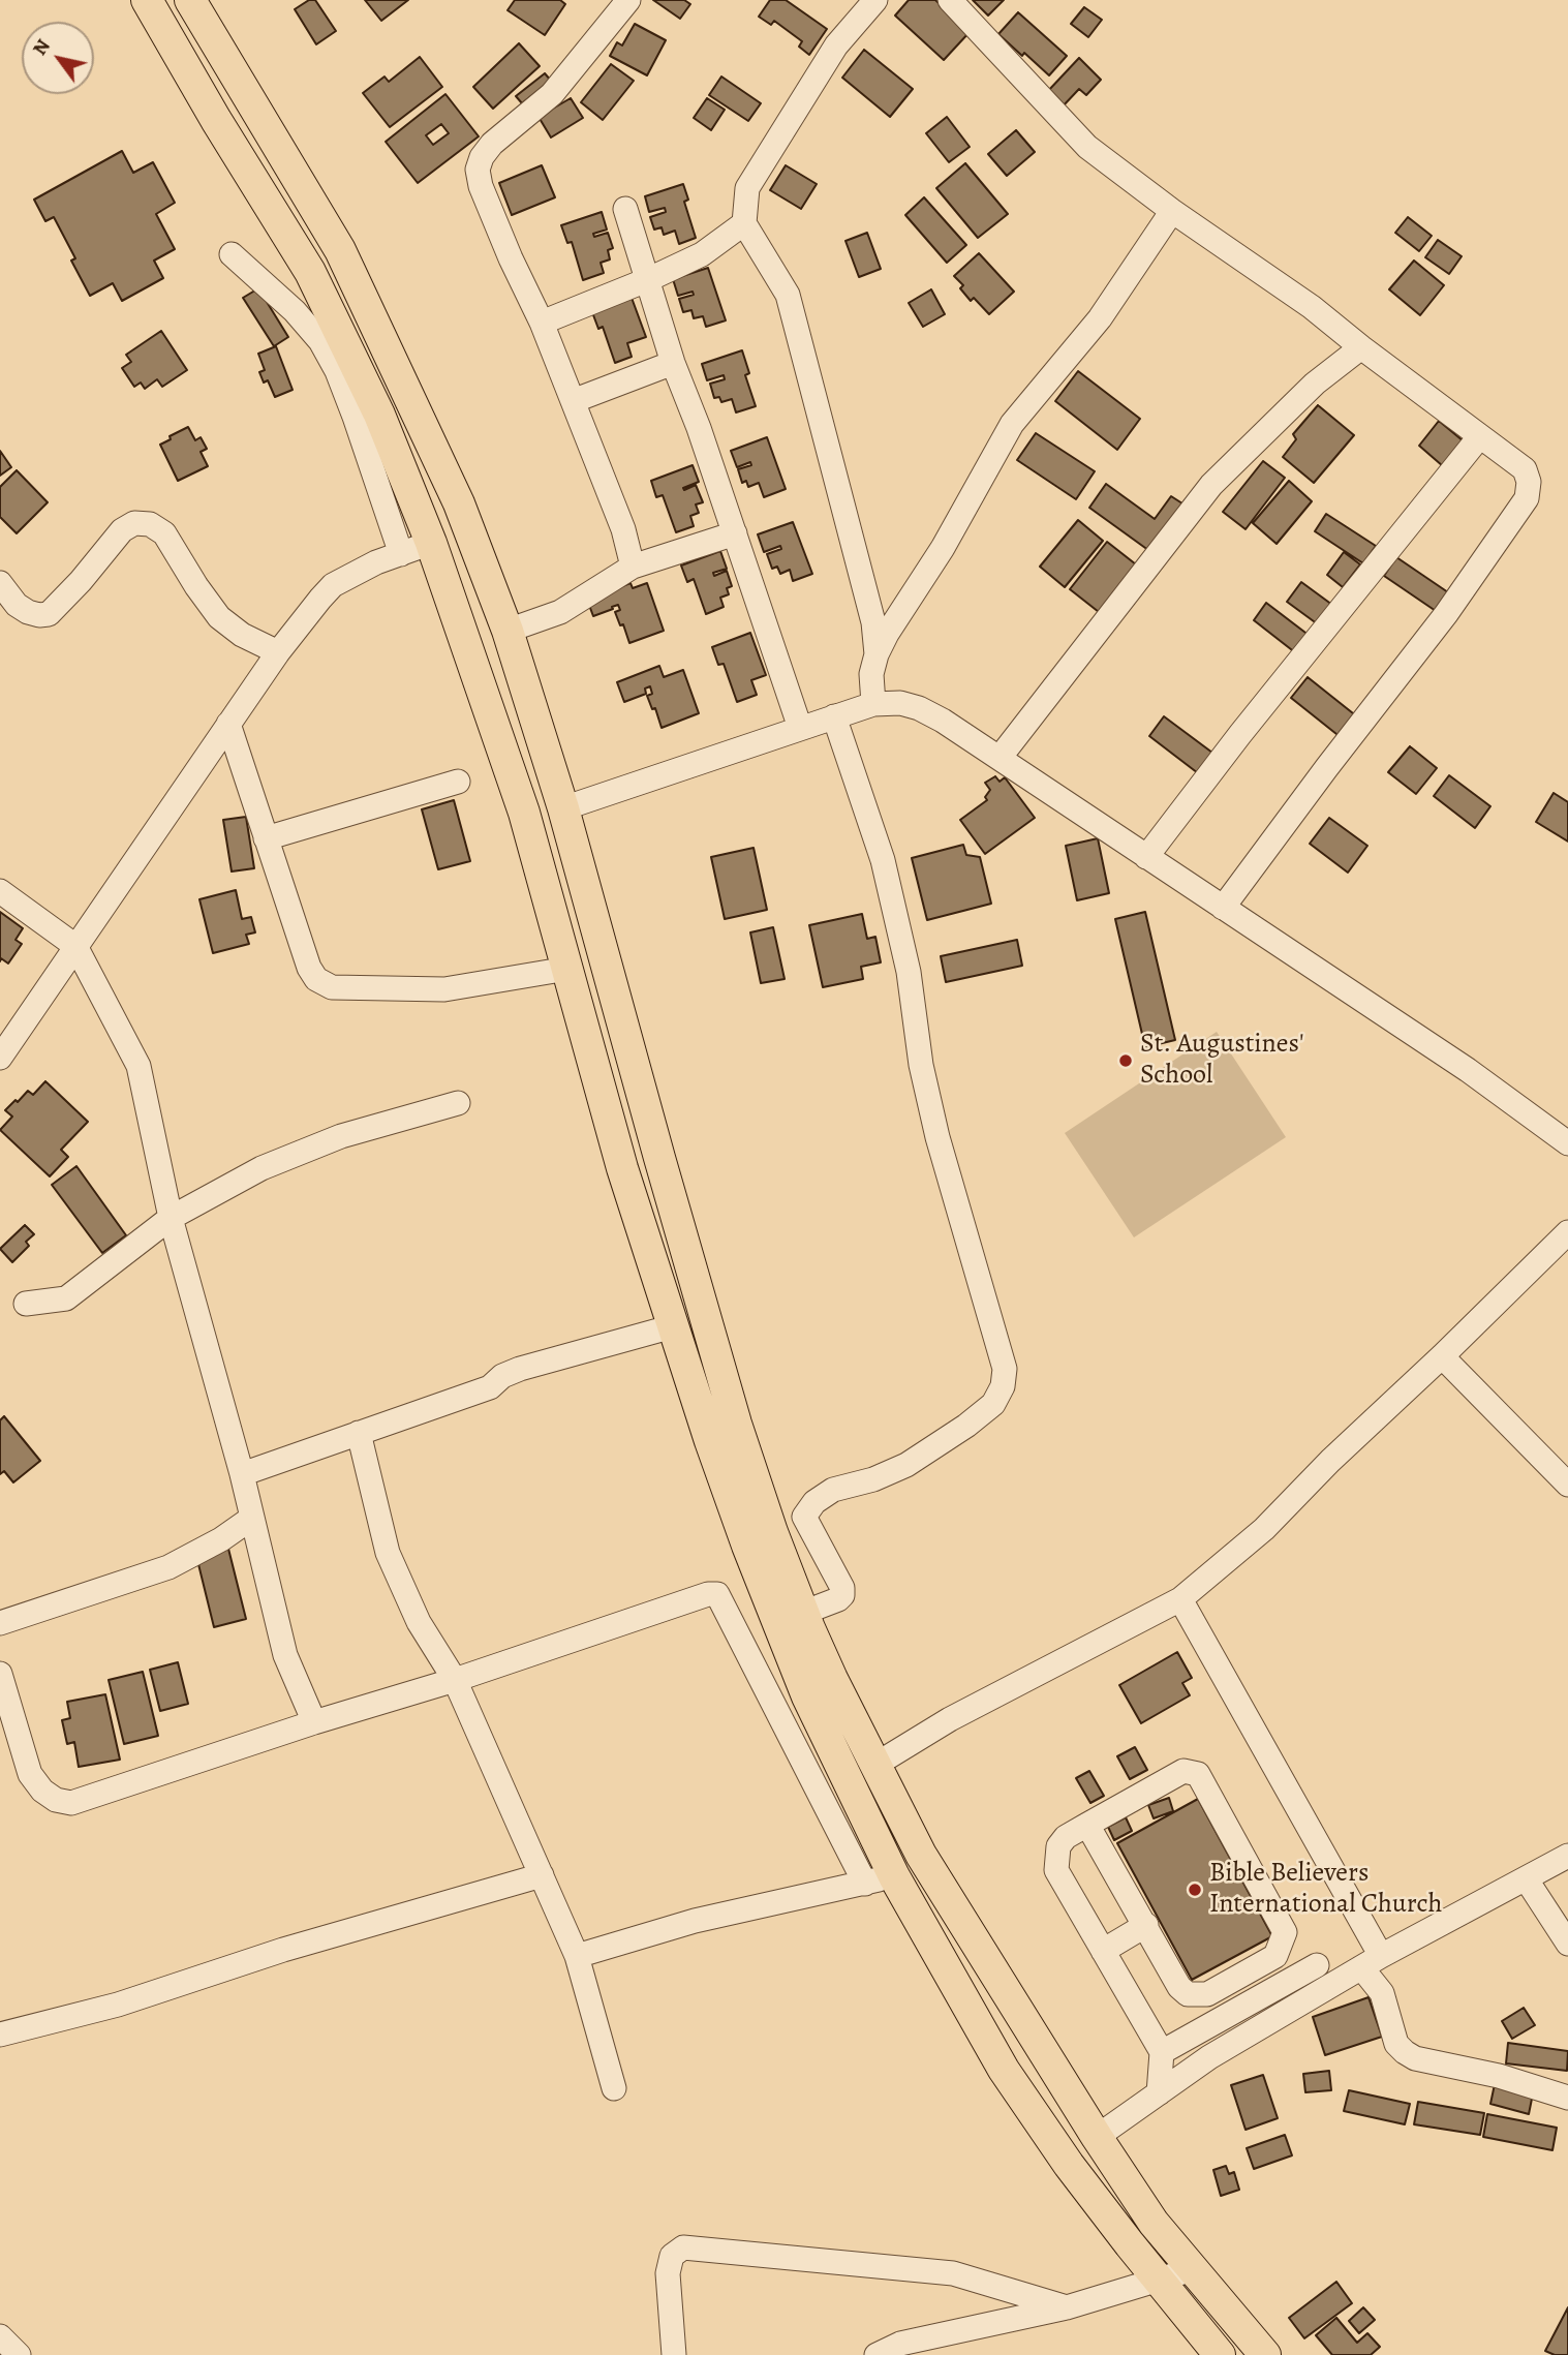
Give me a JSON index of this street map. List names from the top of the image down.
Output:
{
  "places": ["St. Augustines' School", "Bible Believers International Church"],
  "north": "top left"
}
